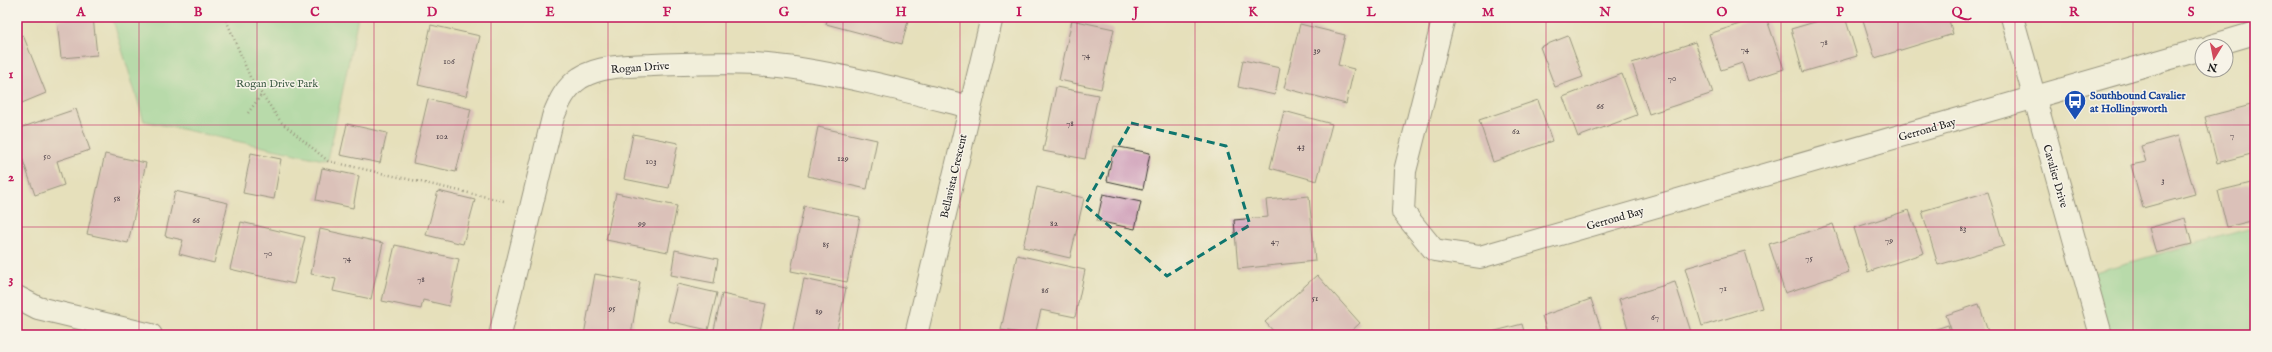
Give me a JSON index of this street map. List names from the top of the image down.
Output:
{
  "streets": {
    "street": [
      "Rogan Drive",
      "Gerrond Bay",
      "Bellavista Crescent",
      "Cavalier Drive"
    ]
  },
  "crossings": [
    ["Rogan Drive", "Bellavista Crescent"],
    ["Gerrond Bay", "Cavalier Drive"]
  ],
  "parks": ["Rogan Drive Park"],
  "places": {
    "bus stop": ["Southbound Cavalier at Hollingsworth"]
  },
  "house_numbers": [
    "78",
    "74",
    "39",
    "74",
    "106",
    "70",
    "66",
    "78",
    "62",
    "7",
    "102",
    "43",
    "50",
    "129",
    "103",
    "3",
    "58",
    "66",
    "99",
    "82",
    "83",
    "79",
    "47",
    "85",
    "70",
    "74",
    "75",
    "78",
    "71",
    "86",
    "51",
    "95",
    "89",
    "67"
  ],
  "north": "bottom",
  "grid": {
    "columns": [
      "A",
      "B",
      "C",
      "D",
      "E",
      "F",
      "G",
      "H",
      "I",
      "J",
      "K",
      "L",
      "M",
      "N",
      "O",
      "P",
      "Q",
      "R",
      "S"
    ],
    "rows": ["1", "2", "3"]
  }
}
